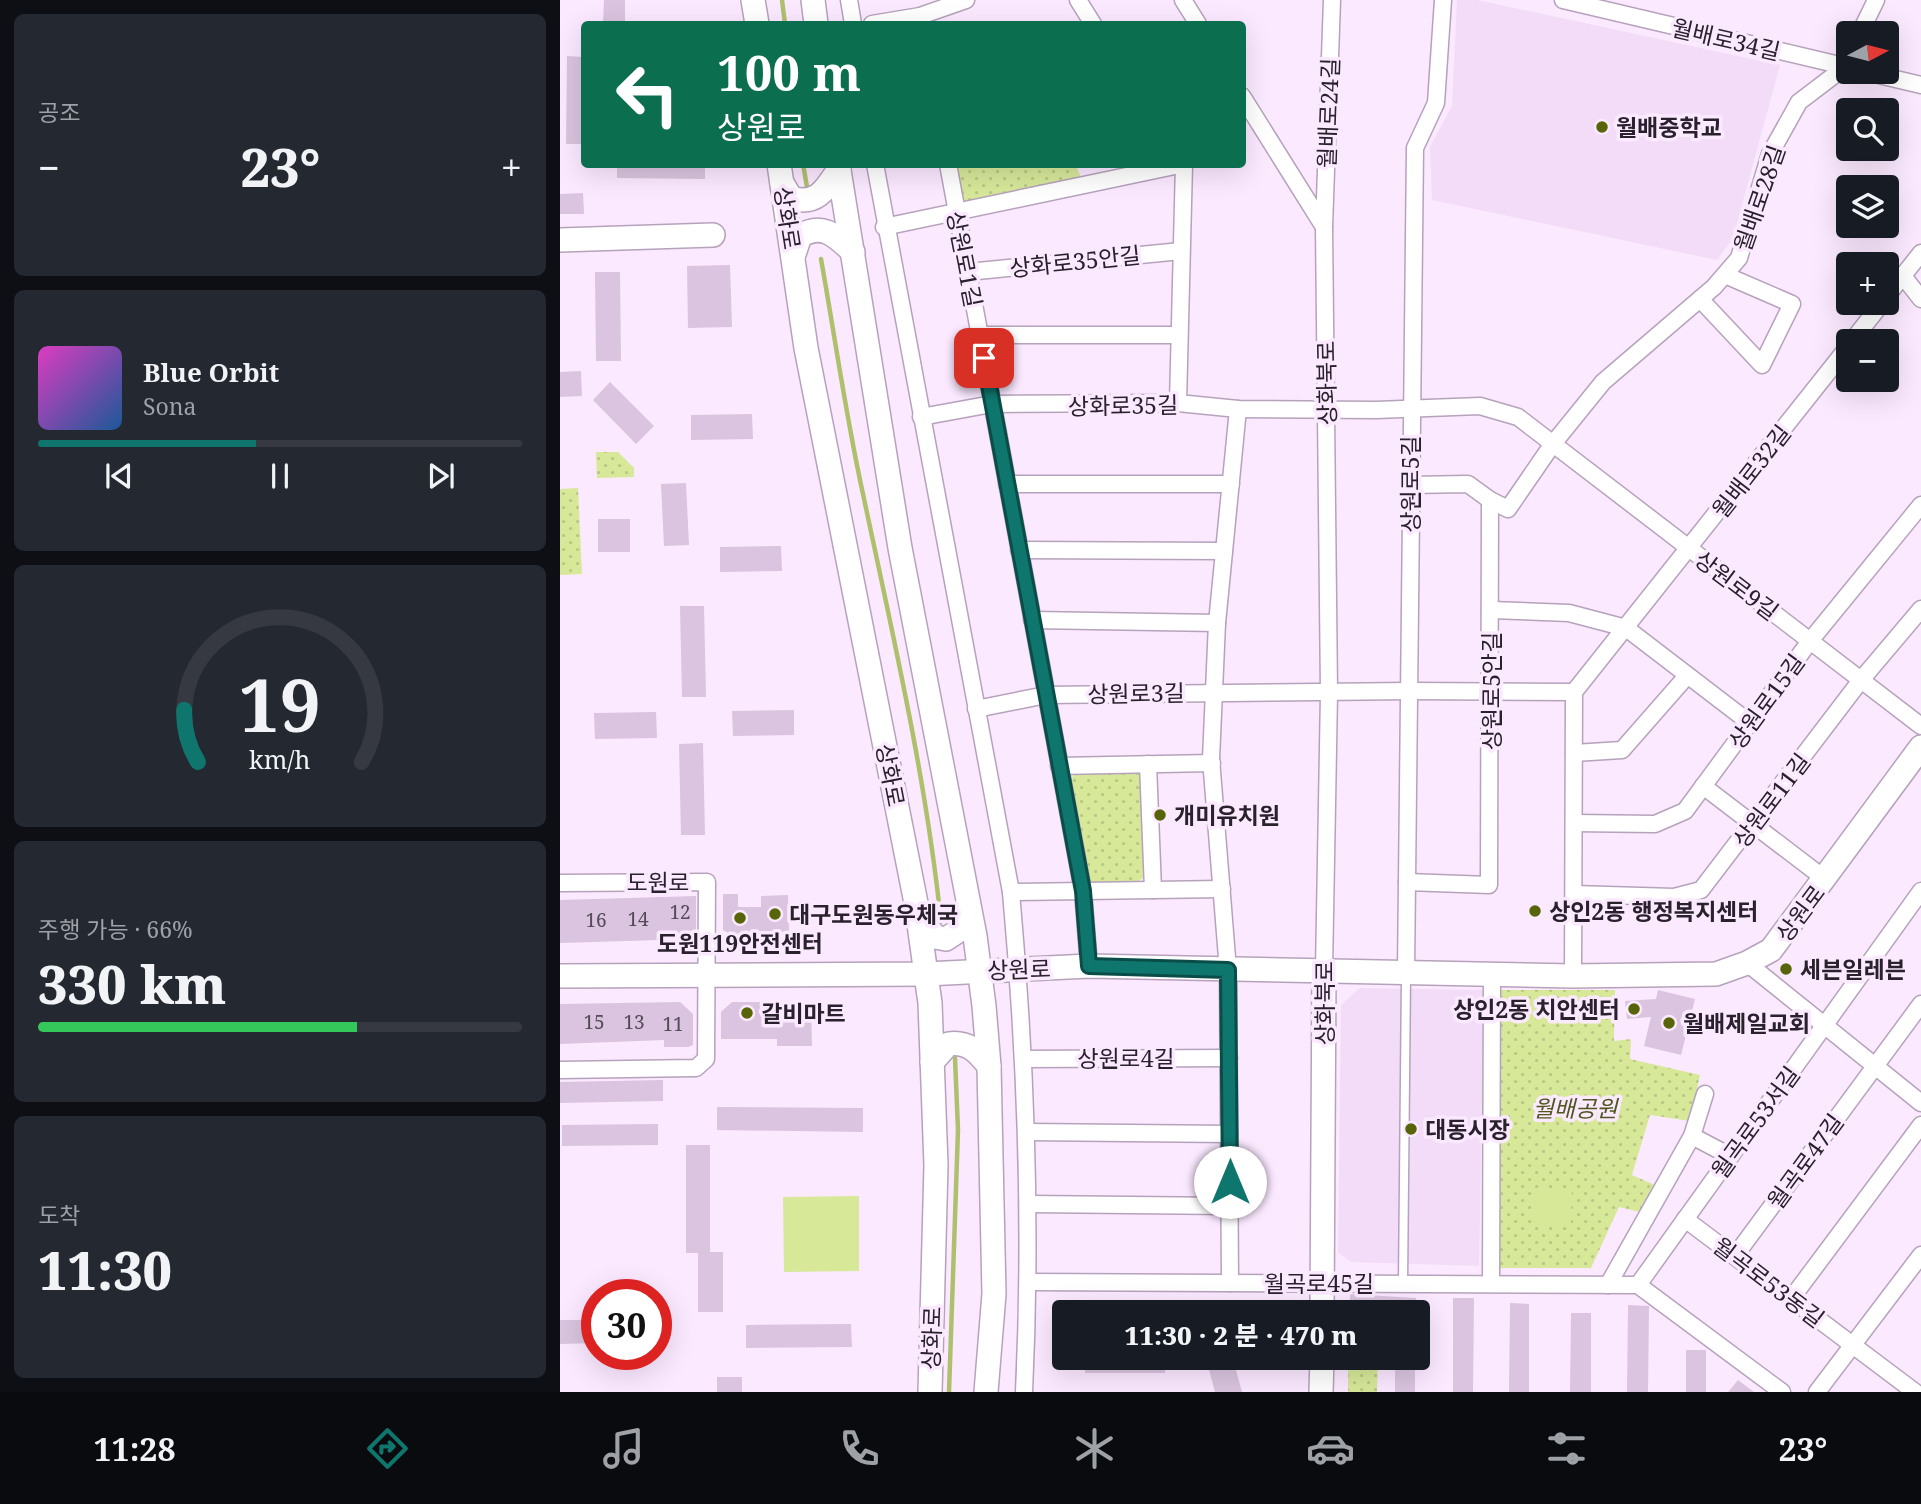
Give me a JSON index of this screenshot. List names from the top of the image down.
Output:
{
  "streets": {
    "main road": ["상화로", "상화북로", "상원로"],
    "street": [
      "월배로34길",
      "월배로24길",
      "월배로28길",
      "상원로1길",
      "상화로35안길",
      "상화로35길",
      "월배로32길",
      "상원로5길",
      "상원로9길",
      "상원로5안길",
      "상원로3길",
      "상원로15길",
      "상원로11길",
      "도원로",
      "상원로4길",
      "월곡로53서길",
      "월곡로47길",
      "월곡로53동길",
      "월곡로45길"
    ]
  },
  "crossings": [
    ["월배로24길", "상화북로"],
    ["월배로28길", "상원로9길"],
    ["상화로", "상원로"],
    ["상원로1길", "상화로35안길"],
    ["상원로1길", "상화로35길"],
    ["상원로1길", "상원로3길"],
    ["상원로1길", "상원로"],
    ["상화북로", "상화로35길"],
    ["상화북로", "상원로9길"],
    ["상화북로", "상원로"],
    ["상화북로", "월곡로45길"],
    ["상화로35길", "상원로9길"],
    ["상화로35길", "상원로3길"],
    ["월배로32길", "상원로9길"],
    ["상원로5길", "상원로9길"],
    ["상원로5길", "상원로5안길"],
    ["상원로5길", "상원로"],
    ["상원로9길", "상원로15길"],
    ["상원로9길", "상원로11길"],
    ["상원로3길", "상원로"],
    ["월곡로53서길", "월곡로53동길"],
    ["월곡로53서길", "월곡로45길"],
    ["월곡로47길", "월곡로53동길"]
  ],
  "parks": ["월배공원"],
  "places": [
    "월배중학교",
    "개미유치원",
    "상인2동 행정복지센터",
    "대구도원동우체국",
    "도원119안전센터",
    "세븐일레븐",
    "상인2동 치안센터",
    "갈비마트",
    "월배제일교회",
    "대동시장"
  ],
  "house_numbers": [
    "12",
    "14",
    "16",
    "15",
    "13",
    "11"
  ],
  "north": "right",
  "page": {
    "tile": [
      "공조",
      ["주행 가능 · 66%", "330 km"],
      ["도착", "11:30"]
    ],
    "map_buttons": ["+", "−"],
    "turn": ["100 m", "상원로"],
    "heat": ["−", "23°", "+"],
    "song": ["Blue Orbit", "Sona"],
    "limit": "30",
    "trip": "11:30 · 2 분 · 470 m",
    "tabs": ["11:28", "23°"],
    "gauge": ["19", "km/h"]
  }
}
